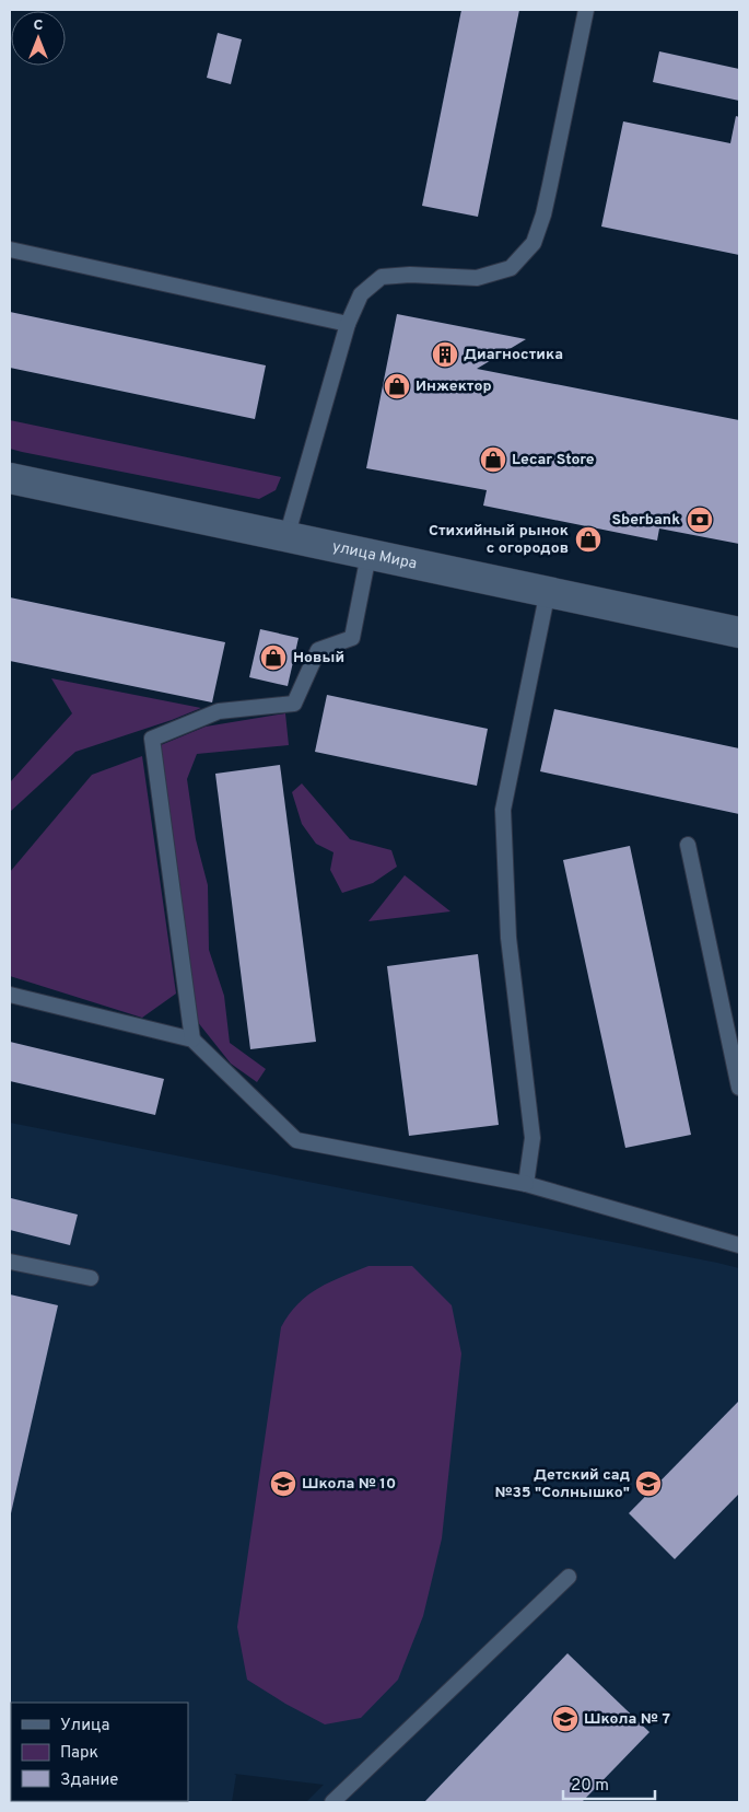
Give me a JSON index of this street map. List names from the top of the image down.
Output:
{
  "streets": {
    "street": ["улица Мира"]
  },
  "places": {
    "building": ["Диагностика"],
    "shop": [
      "Инжектор",
      "Lecar Store",
      "Стихийный рынок с огородов",
      "Новый"
    ],
    "bank": ["Sberbank"],
    "school or university": ["Школа № 10", "Детский сад №35 \"Солнышко\"", "Школа № 7"]
  },
  "legend": ["Улица", "Парк", "Здание"],
  "scale_bar": "20 m",
  "north": "top"
}
